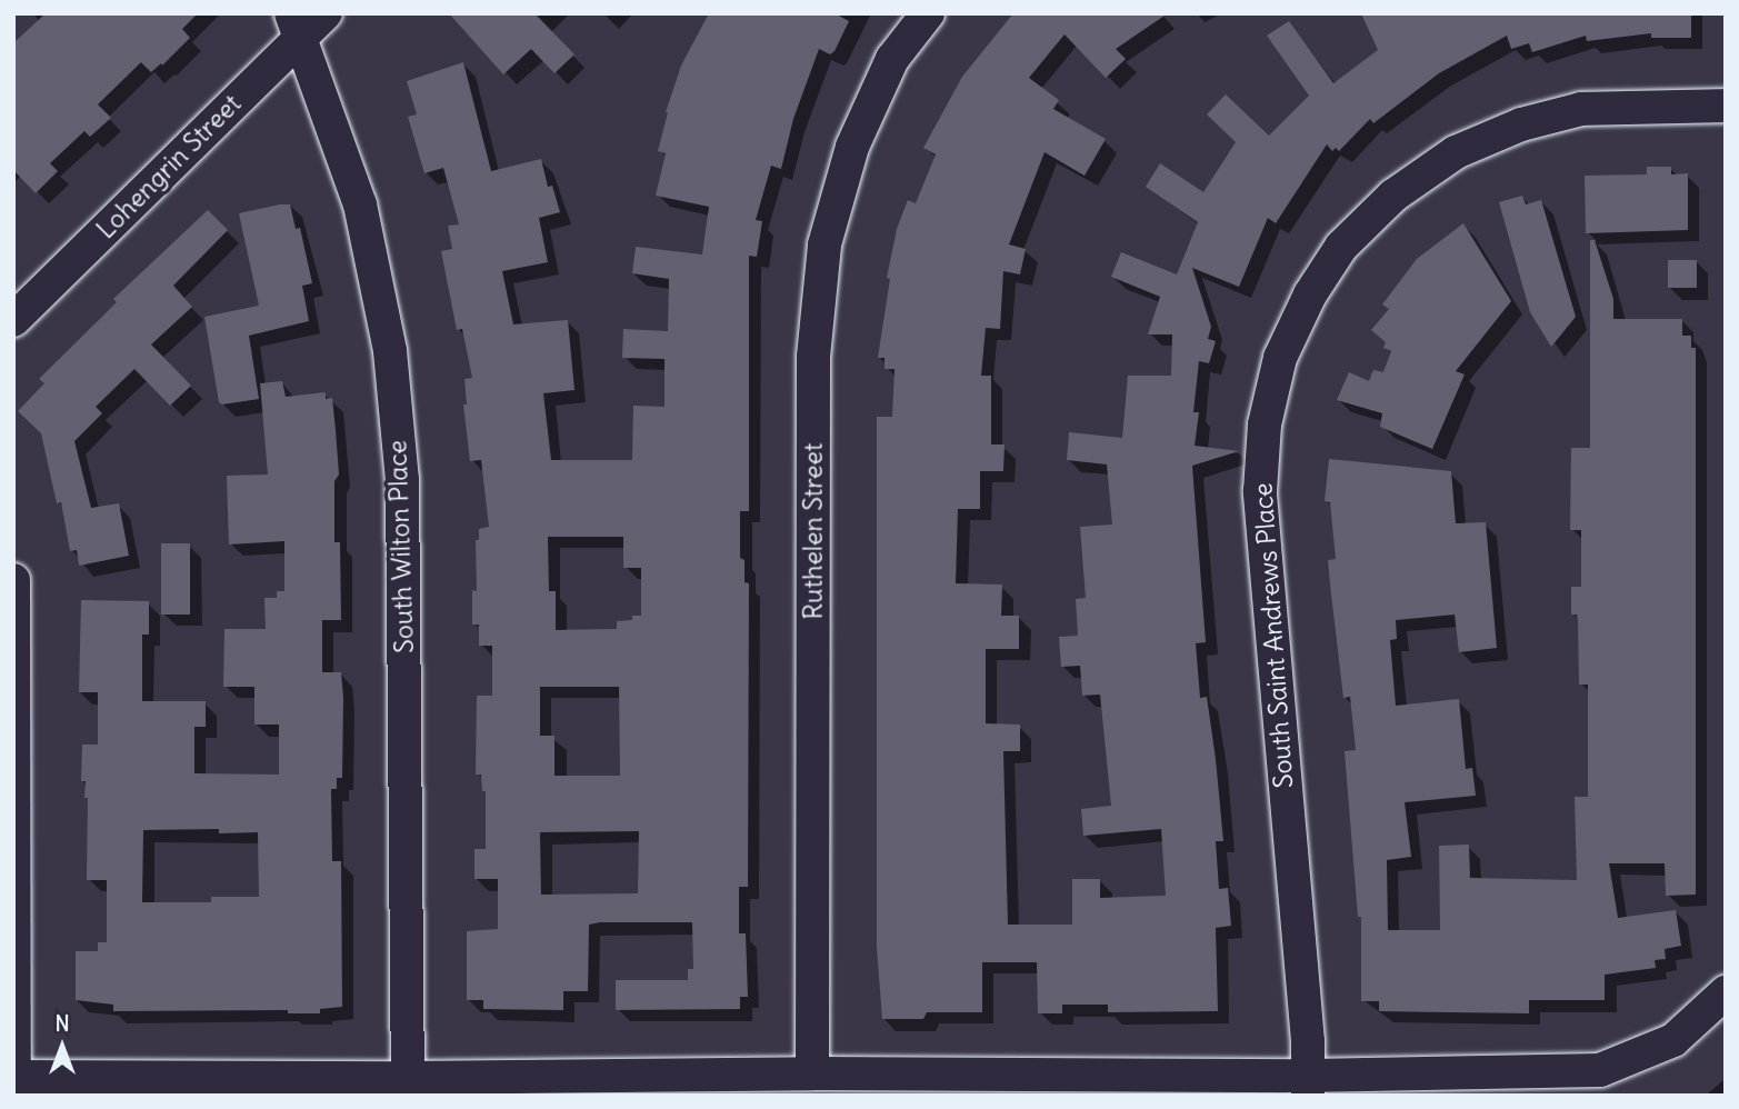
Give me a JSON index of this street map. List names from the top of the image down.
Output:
{
  "streets": {
    "street": [
      "Lohengrin Street",
      "Ruthelen Street",
      "South Wilton Place",
      "South Saint Andrews Place"
    ]
  },
  "crossings": [
    ["Lohengrin Street", "South Wilton Place"]
  ],
  "north": "top"
}
